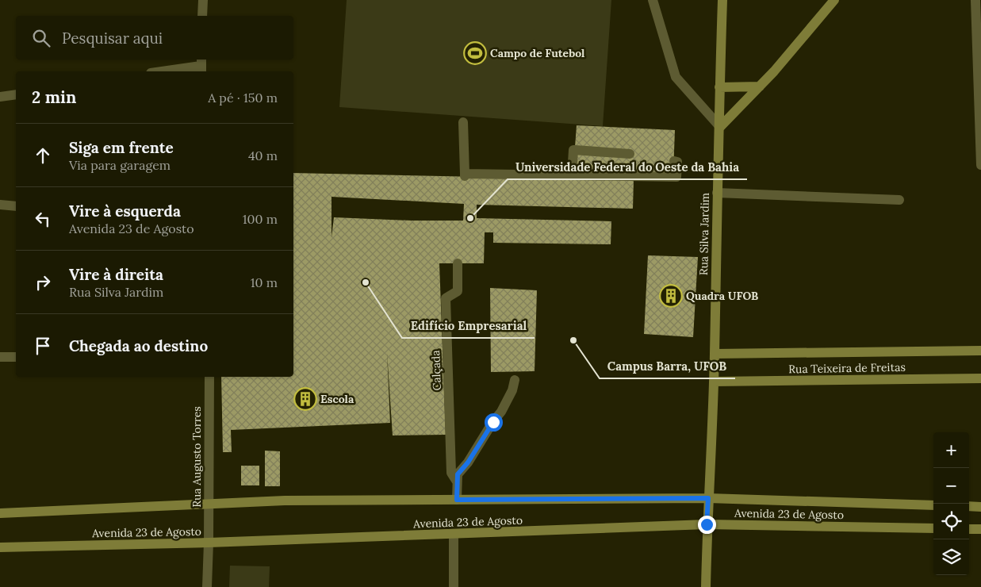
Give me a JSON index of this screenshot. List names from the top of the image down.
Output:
{
  "streets": {
    "street": [
      "Rua Silva Jardim",
      "Rua Teixeira de Freitas",
      "Calçada",
      "Rua Augusto Torres",
      "Avenida 23 de Agosto"
    ]
  },
  "crossings": [
    ["Rua Silva Jardim", "Rua Teixeira de Freitas"],
    ["Rua Silva Jardim", "Avenida 23 de Agosto"],
    ["Rua Augusto Torres", "Avenida 23 de Agosto"]
  ],
  "places": {
    "sports": ["Campo de Futebol"],
    "other": ["Universidade Federal do Oeste da Bahia", "Edifício Empresarial", "Campus Barra, UFOB"],
    "building": ["Quadra UFOB", "Escola"]
  },
  "page": {
    "search": "Pesquisar aqui",
    "heading": ["2 min", "A pé · 150 m"],
    "list": [
      ["Siga em frente", "Via para garagem", "40 m"],
      ["Vire à esquerda", "Avenida 23 de Agosto", "100 m"],
      ["Vire à direita", "Rua Silva Jardim", "10 m"],
      "Chegada ao destino"
    ],
    "map_buttons": ["+", "−"]
  }
}
